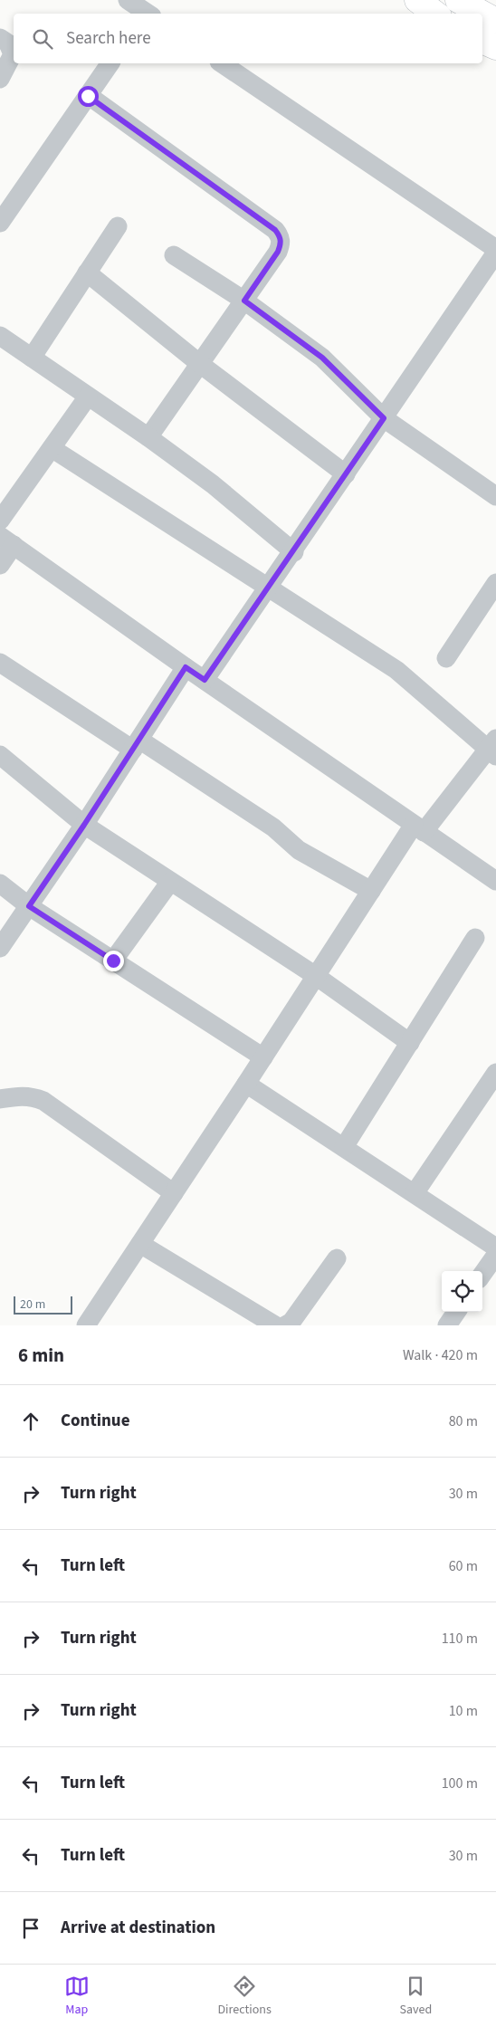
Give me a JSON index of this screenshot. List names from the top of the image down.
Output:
{
  "scale_bar": "20 m",
  "page": {
    "search": "Search here",
    "scale": "20 m",
    "heading": ["6 min", "Walk · 420 m"],
    "list": [
      ["Continue", "80 m"],
      ["Turn right", "30 m"],
      ["Turn left", "60 m"],
      ["Turn right", "110 m"],
      ["Turn right", "10 m"],
      ["Turn left", "100 m"],
      ["Turn left", "30 m"],
      "Arrive at destination"
    ],
    "nav": ["Map", "Directions", "Saved"]
  }
}
